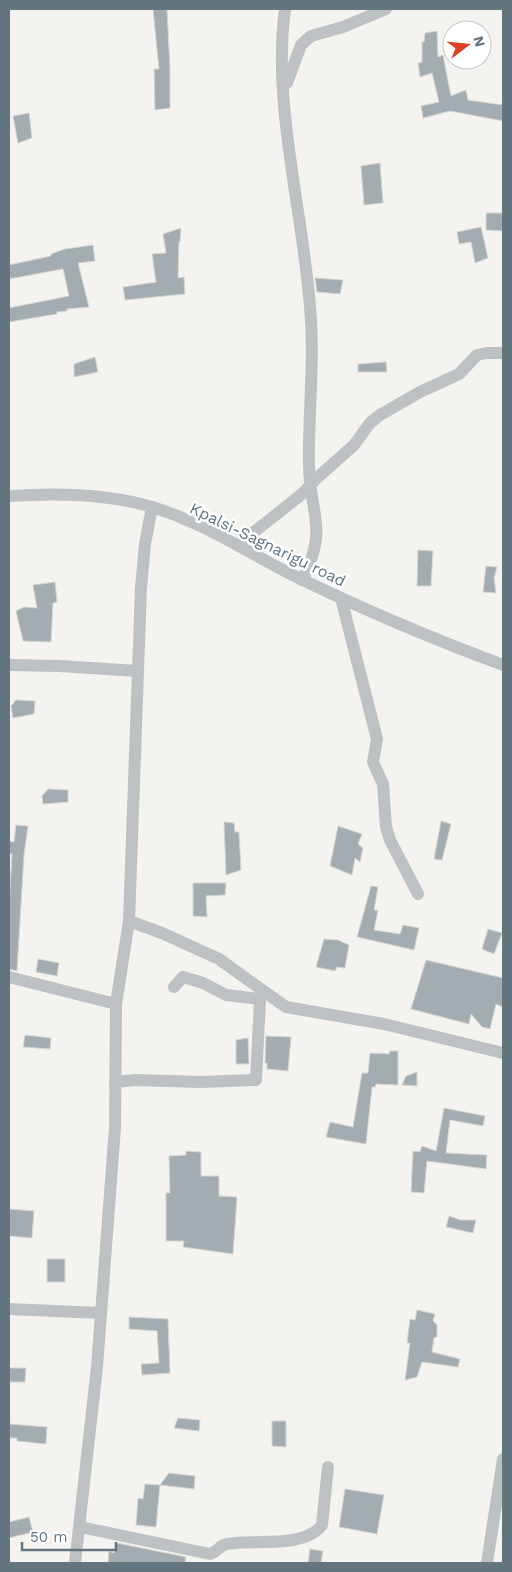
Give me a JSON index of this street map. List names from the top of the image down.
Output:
{
  "streets": {
    "street": ["Kpalsi-Sagnarigu road"]
  },
  "scale_bar": "50 m",
  "north": "right"
}
